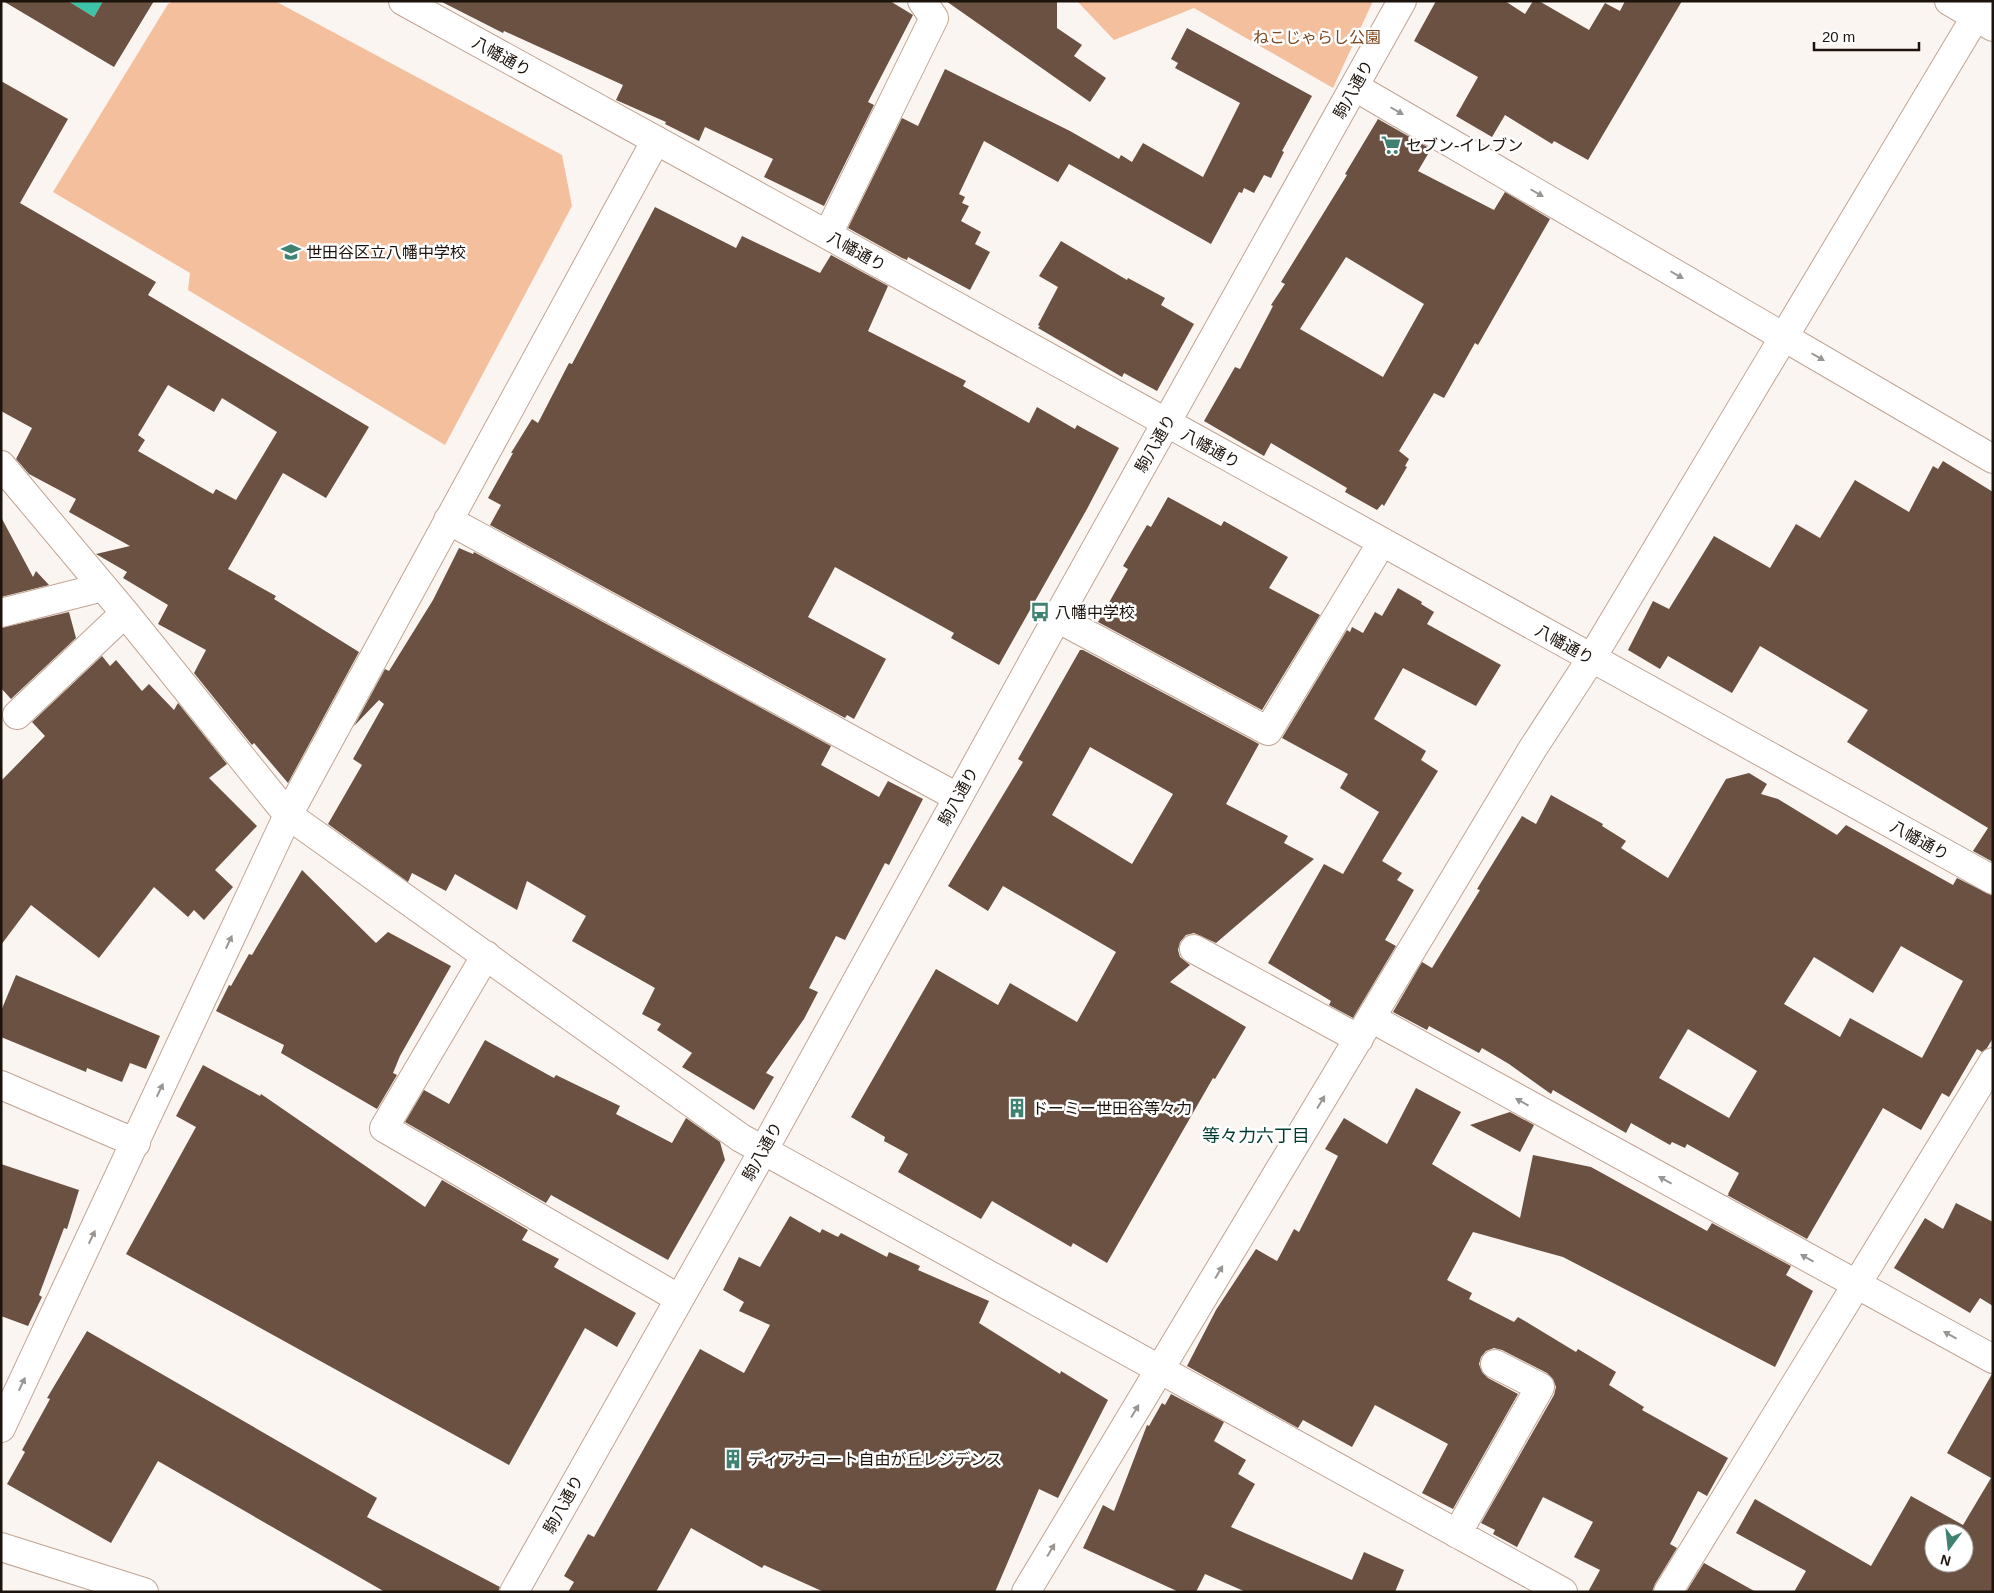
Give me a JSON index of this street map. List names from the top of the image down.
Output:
{
  "streets": {
    "street": ["八幡通り", "駒八通り"]
  },
  "crossings": [
    ["八幡通り", "駒八通り"]
  ],
  "districts": ["等々力六丁目"],
  "parks": ["ねこじゃらし公園"],
  "places": {
    "supermarket": ["セブン-イレブン"],
    "school or university": ["世田谷区立八幡中学校"],
    "bus stop": ["八幡中学校"],
    "building": ["ドーミー世田谷等々力", "ディアナコート自由が丘レジデンス"]
  },
  "scale_bar": "20 m",
  "north": "bottom"
}
